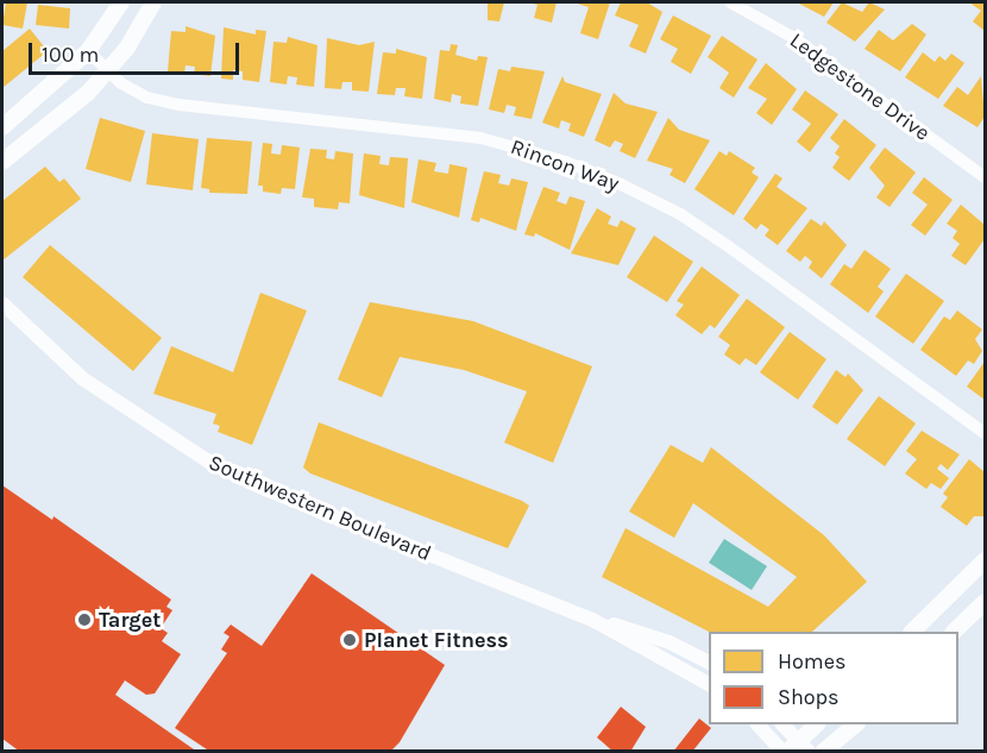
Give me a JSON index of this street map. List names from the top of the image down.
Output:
{
  "streets": {
    "street": ["Ledgestone Drive", "Rincon Way", "Southwestern Boulevard"]
  },
  "places": ["Target", "Planet Fitness"],
  "legend": ["Homes", "Shops"],
  "scale_bar": "100 m"
}
